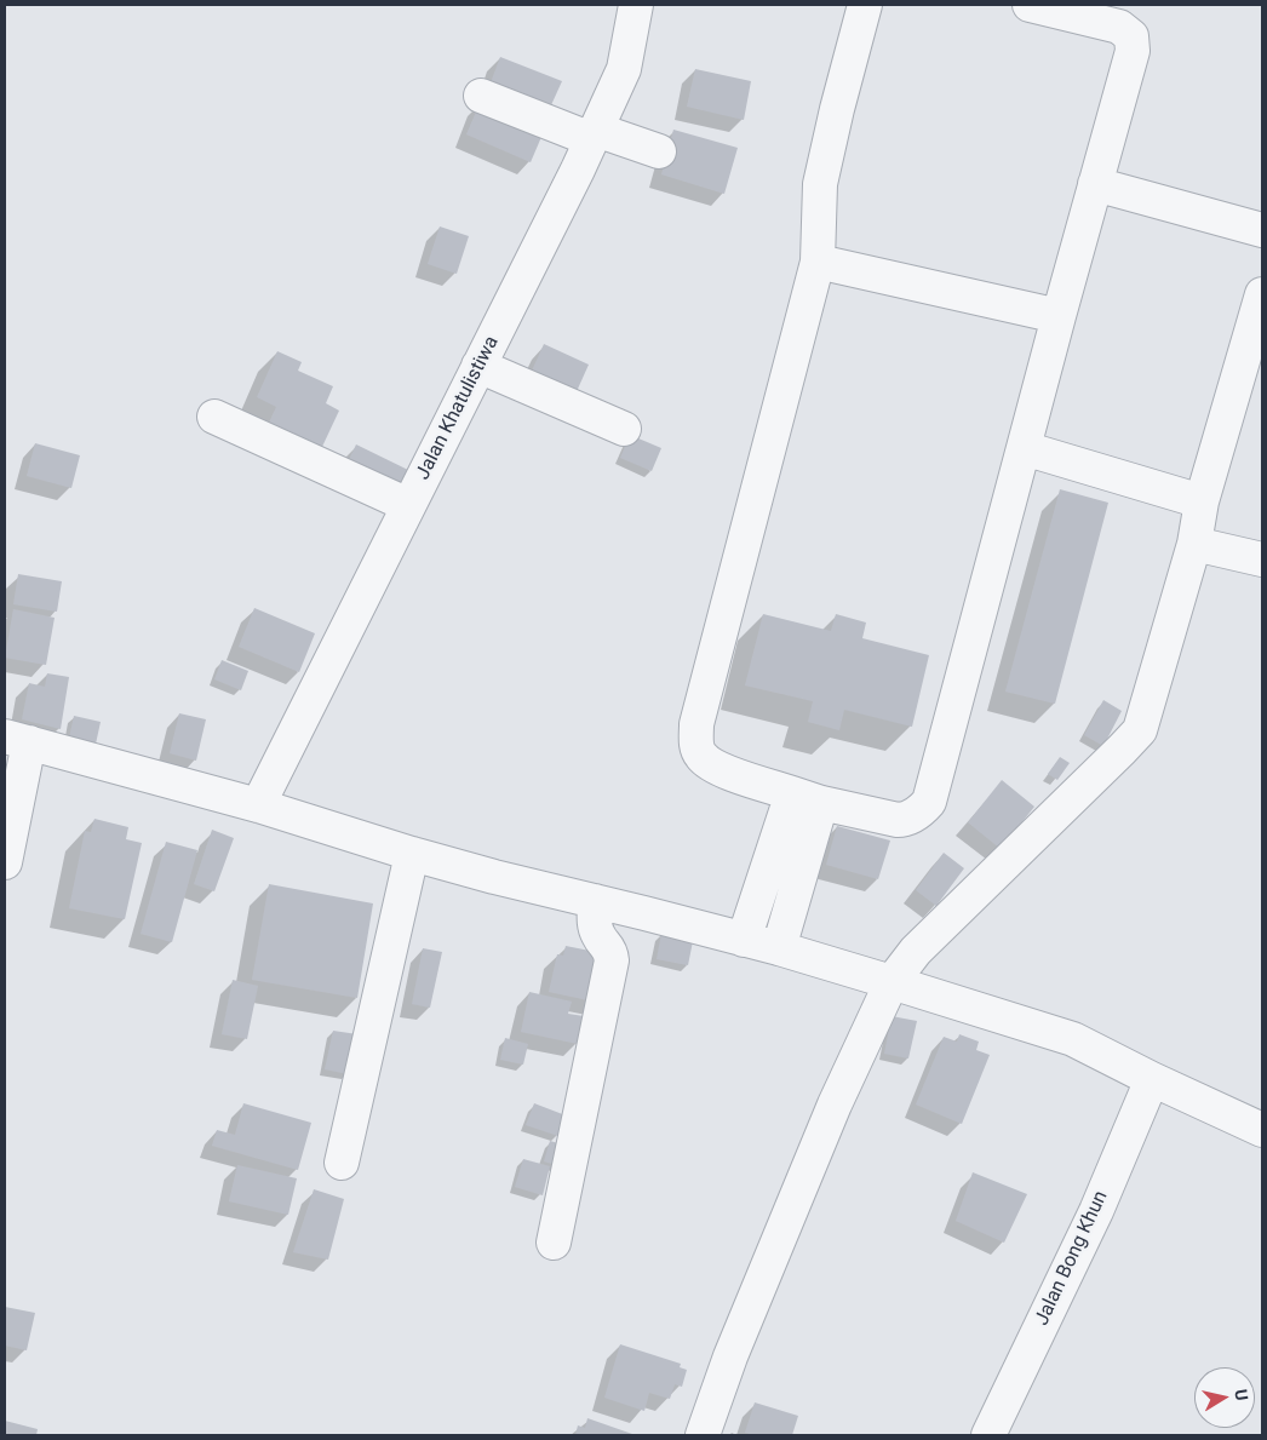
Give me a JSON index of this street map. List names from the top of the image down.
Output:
{
  "streets": {
    "street": ["Jalan Khatulistiwa", "Jalan Bong Khun"]
  },
  "north": "right"
}
